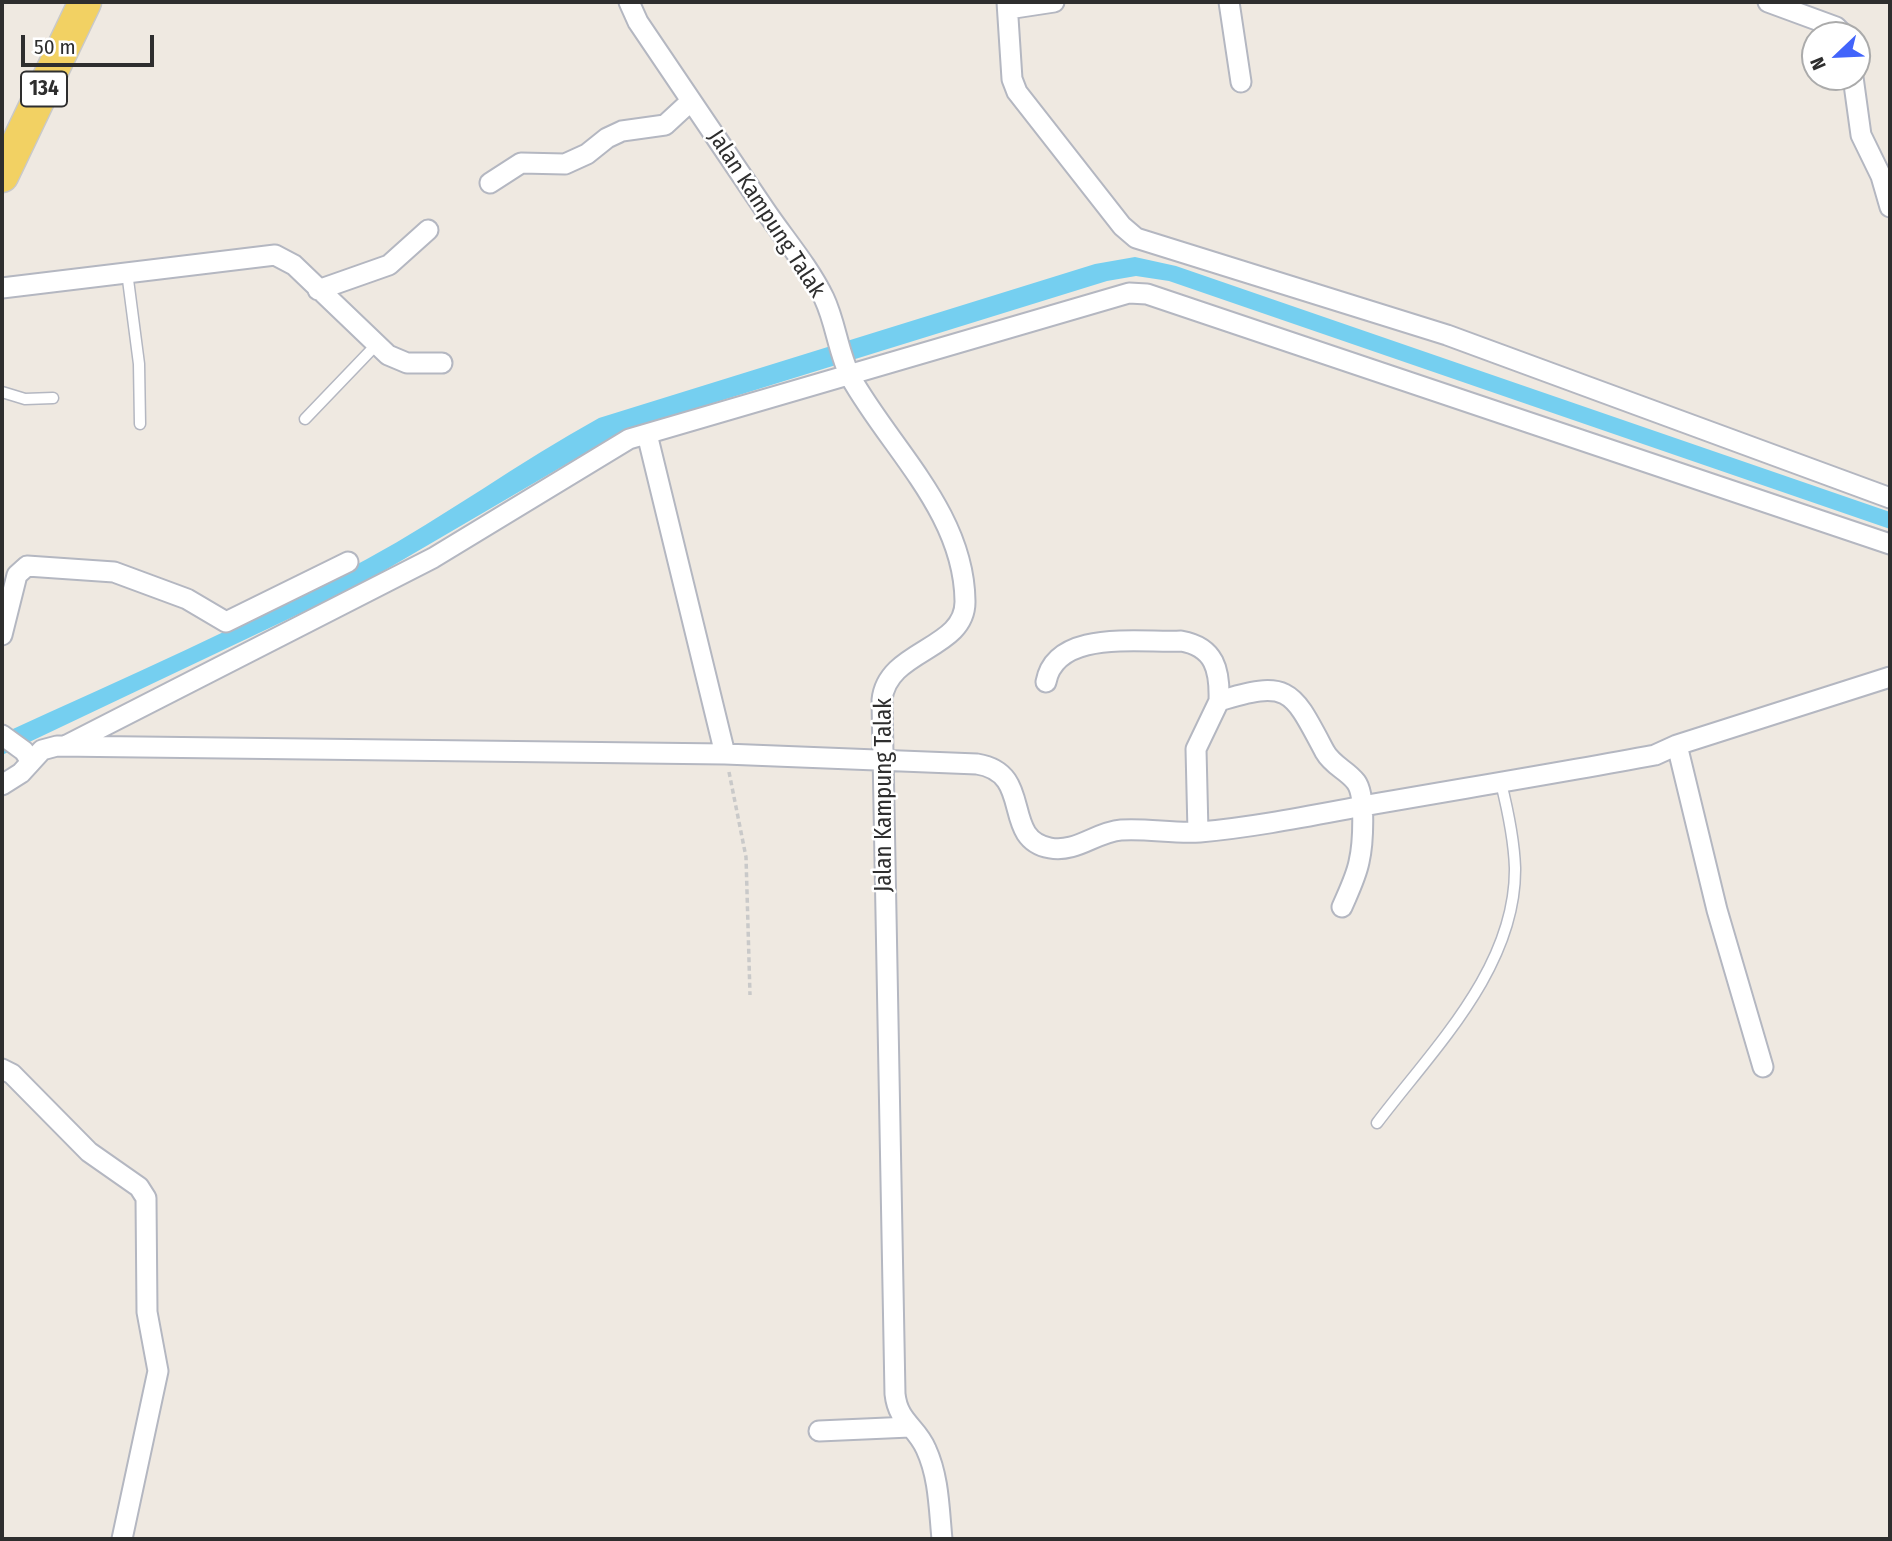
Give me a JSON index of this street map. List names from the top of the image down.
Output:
{
  "streets": {
    "main road": ["134"],
    "street": ["Jalan Kampung Talak"]
  },
  "scale_bar": "50 m",
  "north": "bottom left"
}
